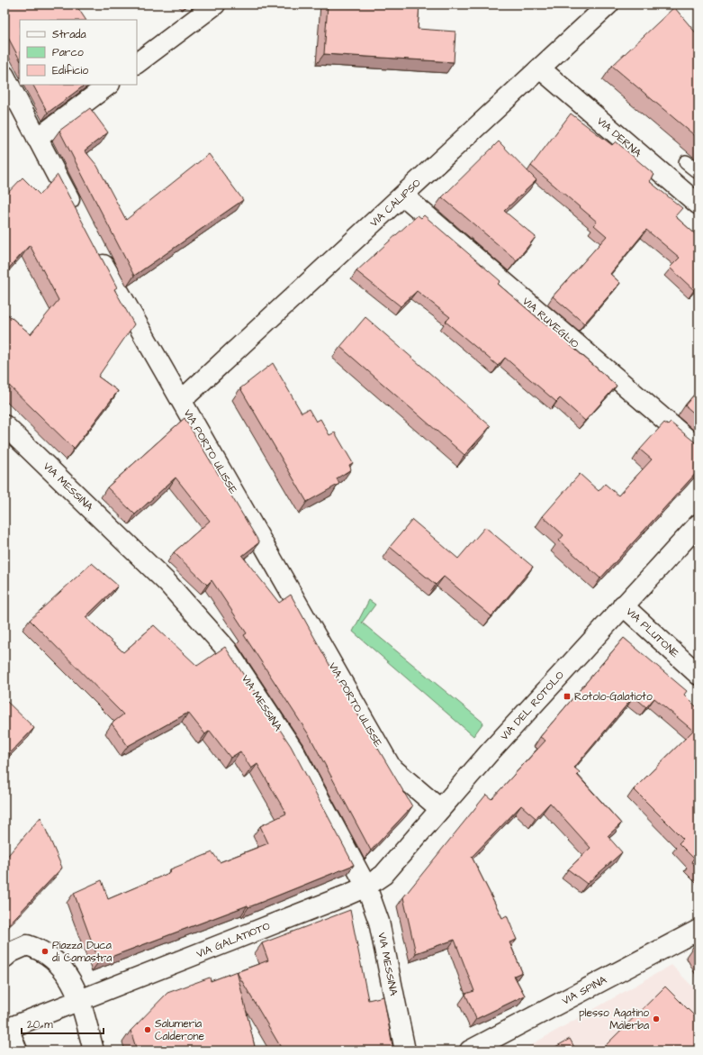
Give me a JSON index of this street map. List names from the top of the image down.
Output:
{
  "streets": {
    "street": [
      "VIA DERNA",
      "VIA CALIPSO",
      "VIA RUVEGLIO",
      "VIA PORTO ULISSE",
      "VIA MESSINA",
      "VIA PLUTONE",
      "VIA DEL ROTOLO",
      "VIA GALATIOTO",
      "VIA SPINA"
    ]
  },
  "crossings": [
    ["VIA DERNA", "VIA CALIPSO"],
    ["VIA CALIPSO", "VIA RUVEGLIO"],
    ["VIA CALIPSO", "VIA PORTO ULISSE"],
    ["VIA PORTO ULISSE", "VIA DEL ROTOLO"],
    ["VIA MESSINA", "VIA DEL ROTOLO"],
    ["VIA MESSINA", "VIA GALATIOTO"],
    ["VIA PLUTONE", "VIA DEL ROTOLO"],
    ["VIA DEL ROTOLO", "VIA GALATIOTO"]
  ],
  "places": {
    "transit": ["Rotolo-Galatioto"],
    "other": ["Piazza Duca di Camastra", "plesso Agatino Malerba", "Salumeria Calderone"]
  },
  "legend": ["Strada", "Parco", "Edificio"],
  "scale_bar": "20 m"
}
